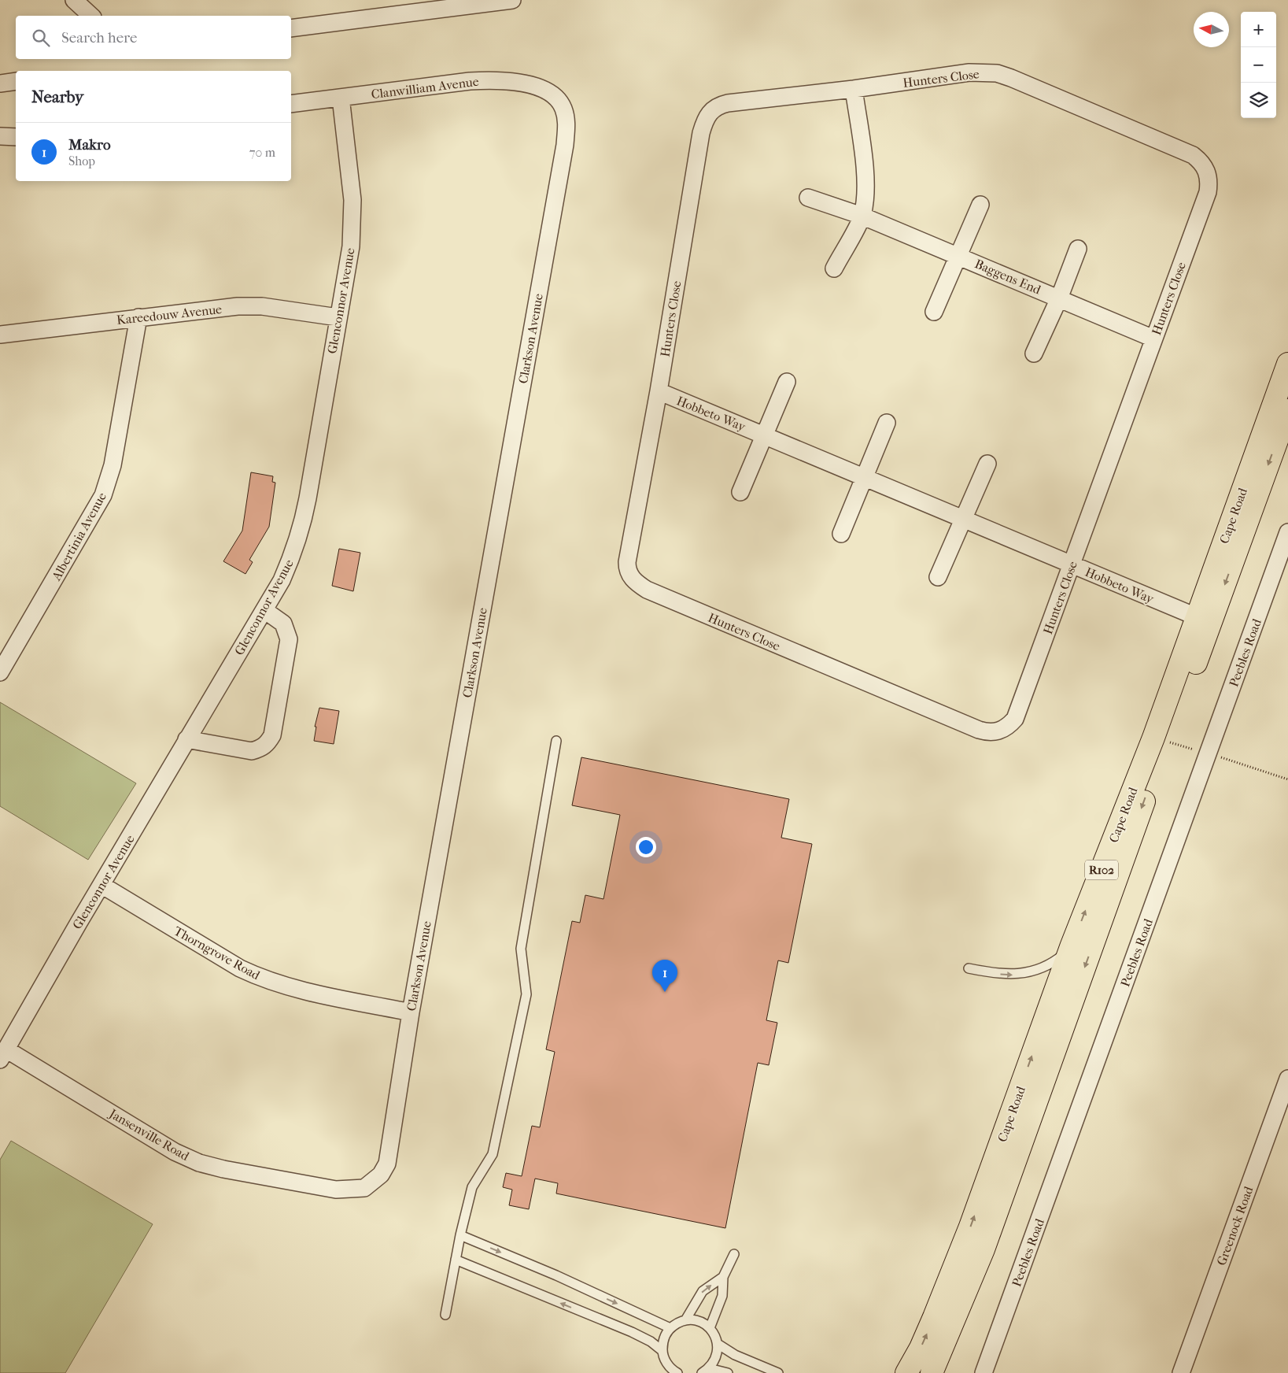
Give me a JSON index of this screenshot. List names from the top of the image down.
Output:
{
  "streets": {
    "main road": ["Cape Road", "R102"],
    "street": [
      "Hunters Close",
      "Clanwilliam Avenue",
      "Baggens End",
      "Glenconnor Avenue",
      "Kareedouw Avenue",
      "Clarkson Avenue",
      "Hobbeto Way",
      "Albertinia Avenue",
      "Peebles Road",
      "Thorngrove Road",
      "Jansenville Road",
      "Greenock Road"
    ]
  },
  "crossings": [
    ["Hunters Close", "Baggens End"],
    ["Hunters Close", "Hobbeto Way"],
    ["Clanwilliam Avenue", "Glenconnor Avenue"],
    ["Clanwilliam Avenue", "Clarkson Avenue"],
    ["Glenconnor Avenue", "Kareedouw Avenue"],
    ["Glenconnor Avenue", "Thorngrove Road"],
    ["Glenconnor Avenue", "Jansenville Road"],
    ["Kareedouw Avenue", "Albertinia Avenue"],
    ["Clarkson Avenue", "Thorngrove Road"],
    ["Clarkson Avenue", "Jansenville Road"],
    ["Hobbeto Way", "Cape Road"]
  ],
  "north": "left",
  "page": {
    "map_buttons": ["+", "−"],
    "search": "Search here",
    "heading": "Nearby",
    "list": [
      {
        "mark": "1",
        "name": "Makro",
        "note": "Shop",
        "value": "70 m"
      }
    ],
    "pins": "1"
  }
}
